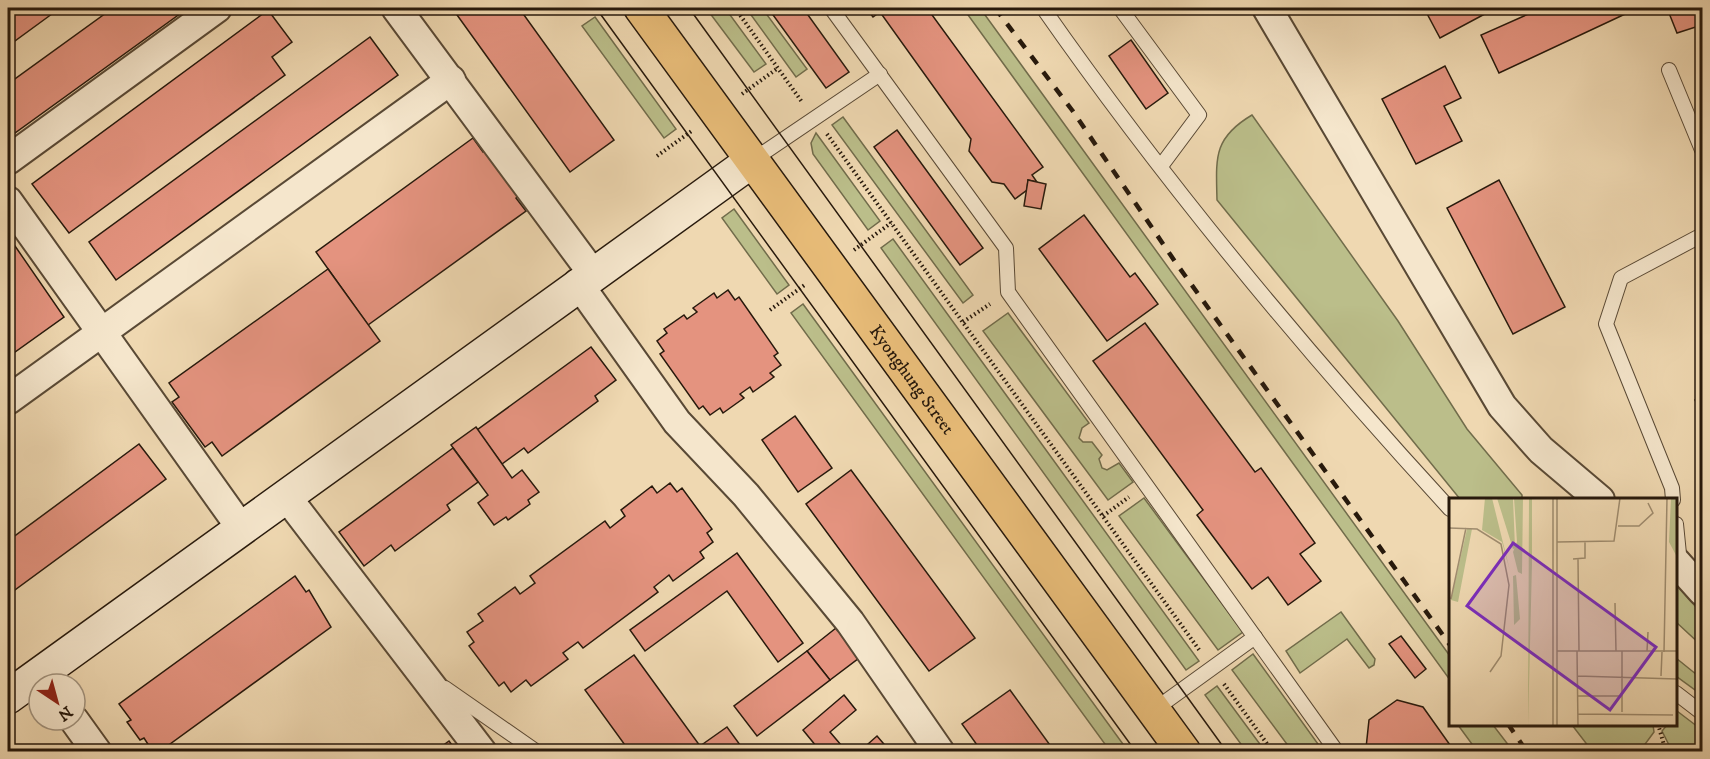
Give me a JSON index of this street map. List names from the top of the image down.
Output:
{
  "streets": {
    "main road": ["Kyonghung Street"]
  },
  "north": "bottom right"
}
